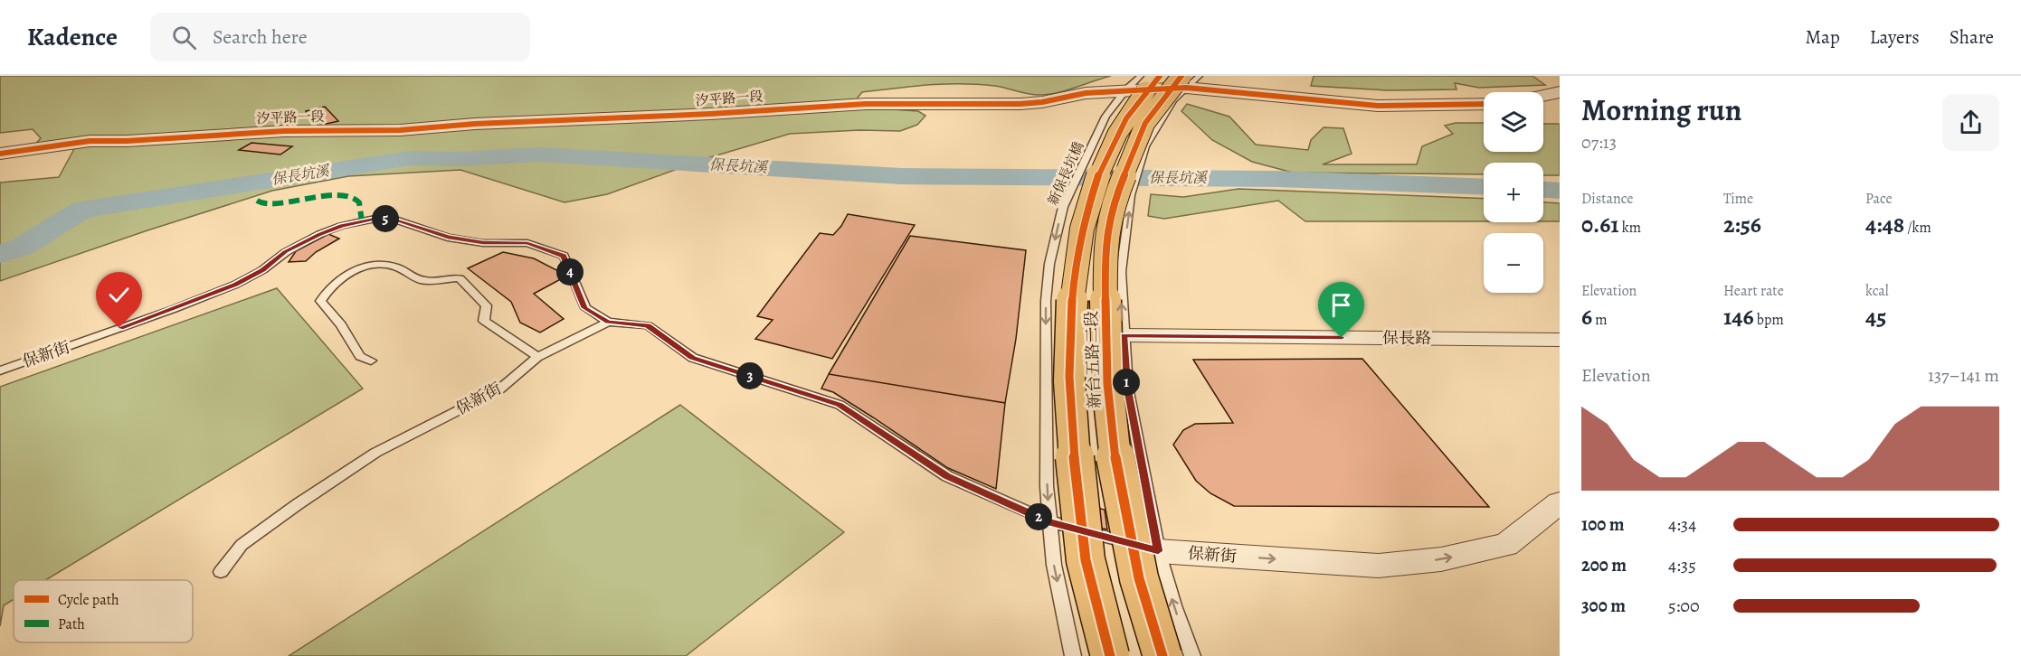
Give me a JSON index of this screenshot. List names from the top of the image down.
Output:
{
  "streets": {
    "main road": ["新台五路二段"],
    "street": ["汐平路一段", "保長路", "保新街"],
    "lane": ["新保長坑橋"]
  },
  "crossings": [
    ["汐平路一段", "新保長坑橋"],
    ["汐平路一段", "新台五路二段"],
    ["新保長坑橋", "保新街"]
  ],
  "water": ["保長坑溪"],
  "legend": ["Cycle path", "Path"],
  "page": {
    "header": "Kadence",
    "search": "Search here",
    "nav": ["Map", "Layers", "Share"],
    "heading": ["Morning run", "07:13"],
    "map_buttons": ["+", "−"],
    "stats": [
      ["Distance", "0.61 km"],
      ["Time", "2:56"],
      ["Pace", "4:48 /km"],
      ["Elevation", "6 m"],
      ["Heart rate", "146 bpm"],
      ["kcal", "45"]
    ],
    "pins": [
      "5",
      "4",
      "3",
      "1",
      "2"
    ],
    "chart": ["Elevation", "137–141 m"],
    "list": [
      {
        "name": "100 m",
        "note": "4:34"
      },
      {
        "name": "200 m",
        "note": "4:35"
      },
      {
        "name": "300 m",
        "note": "5:00"
      }
    ]
  }
}
